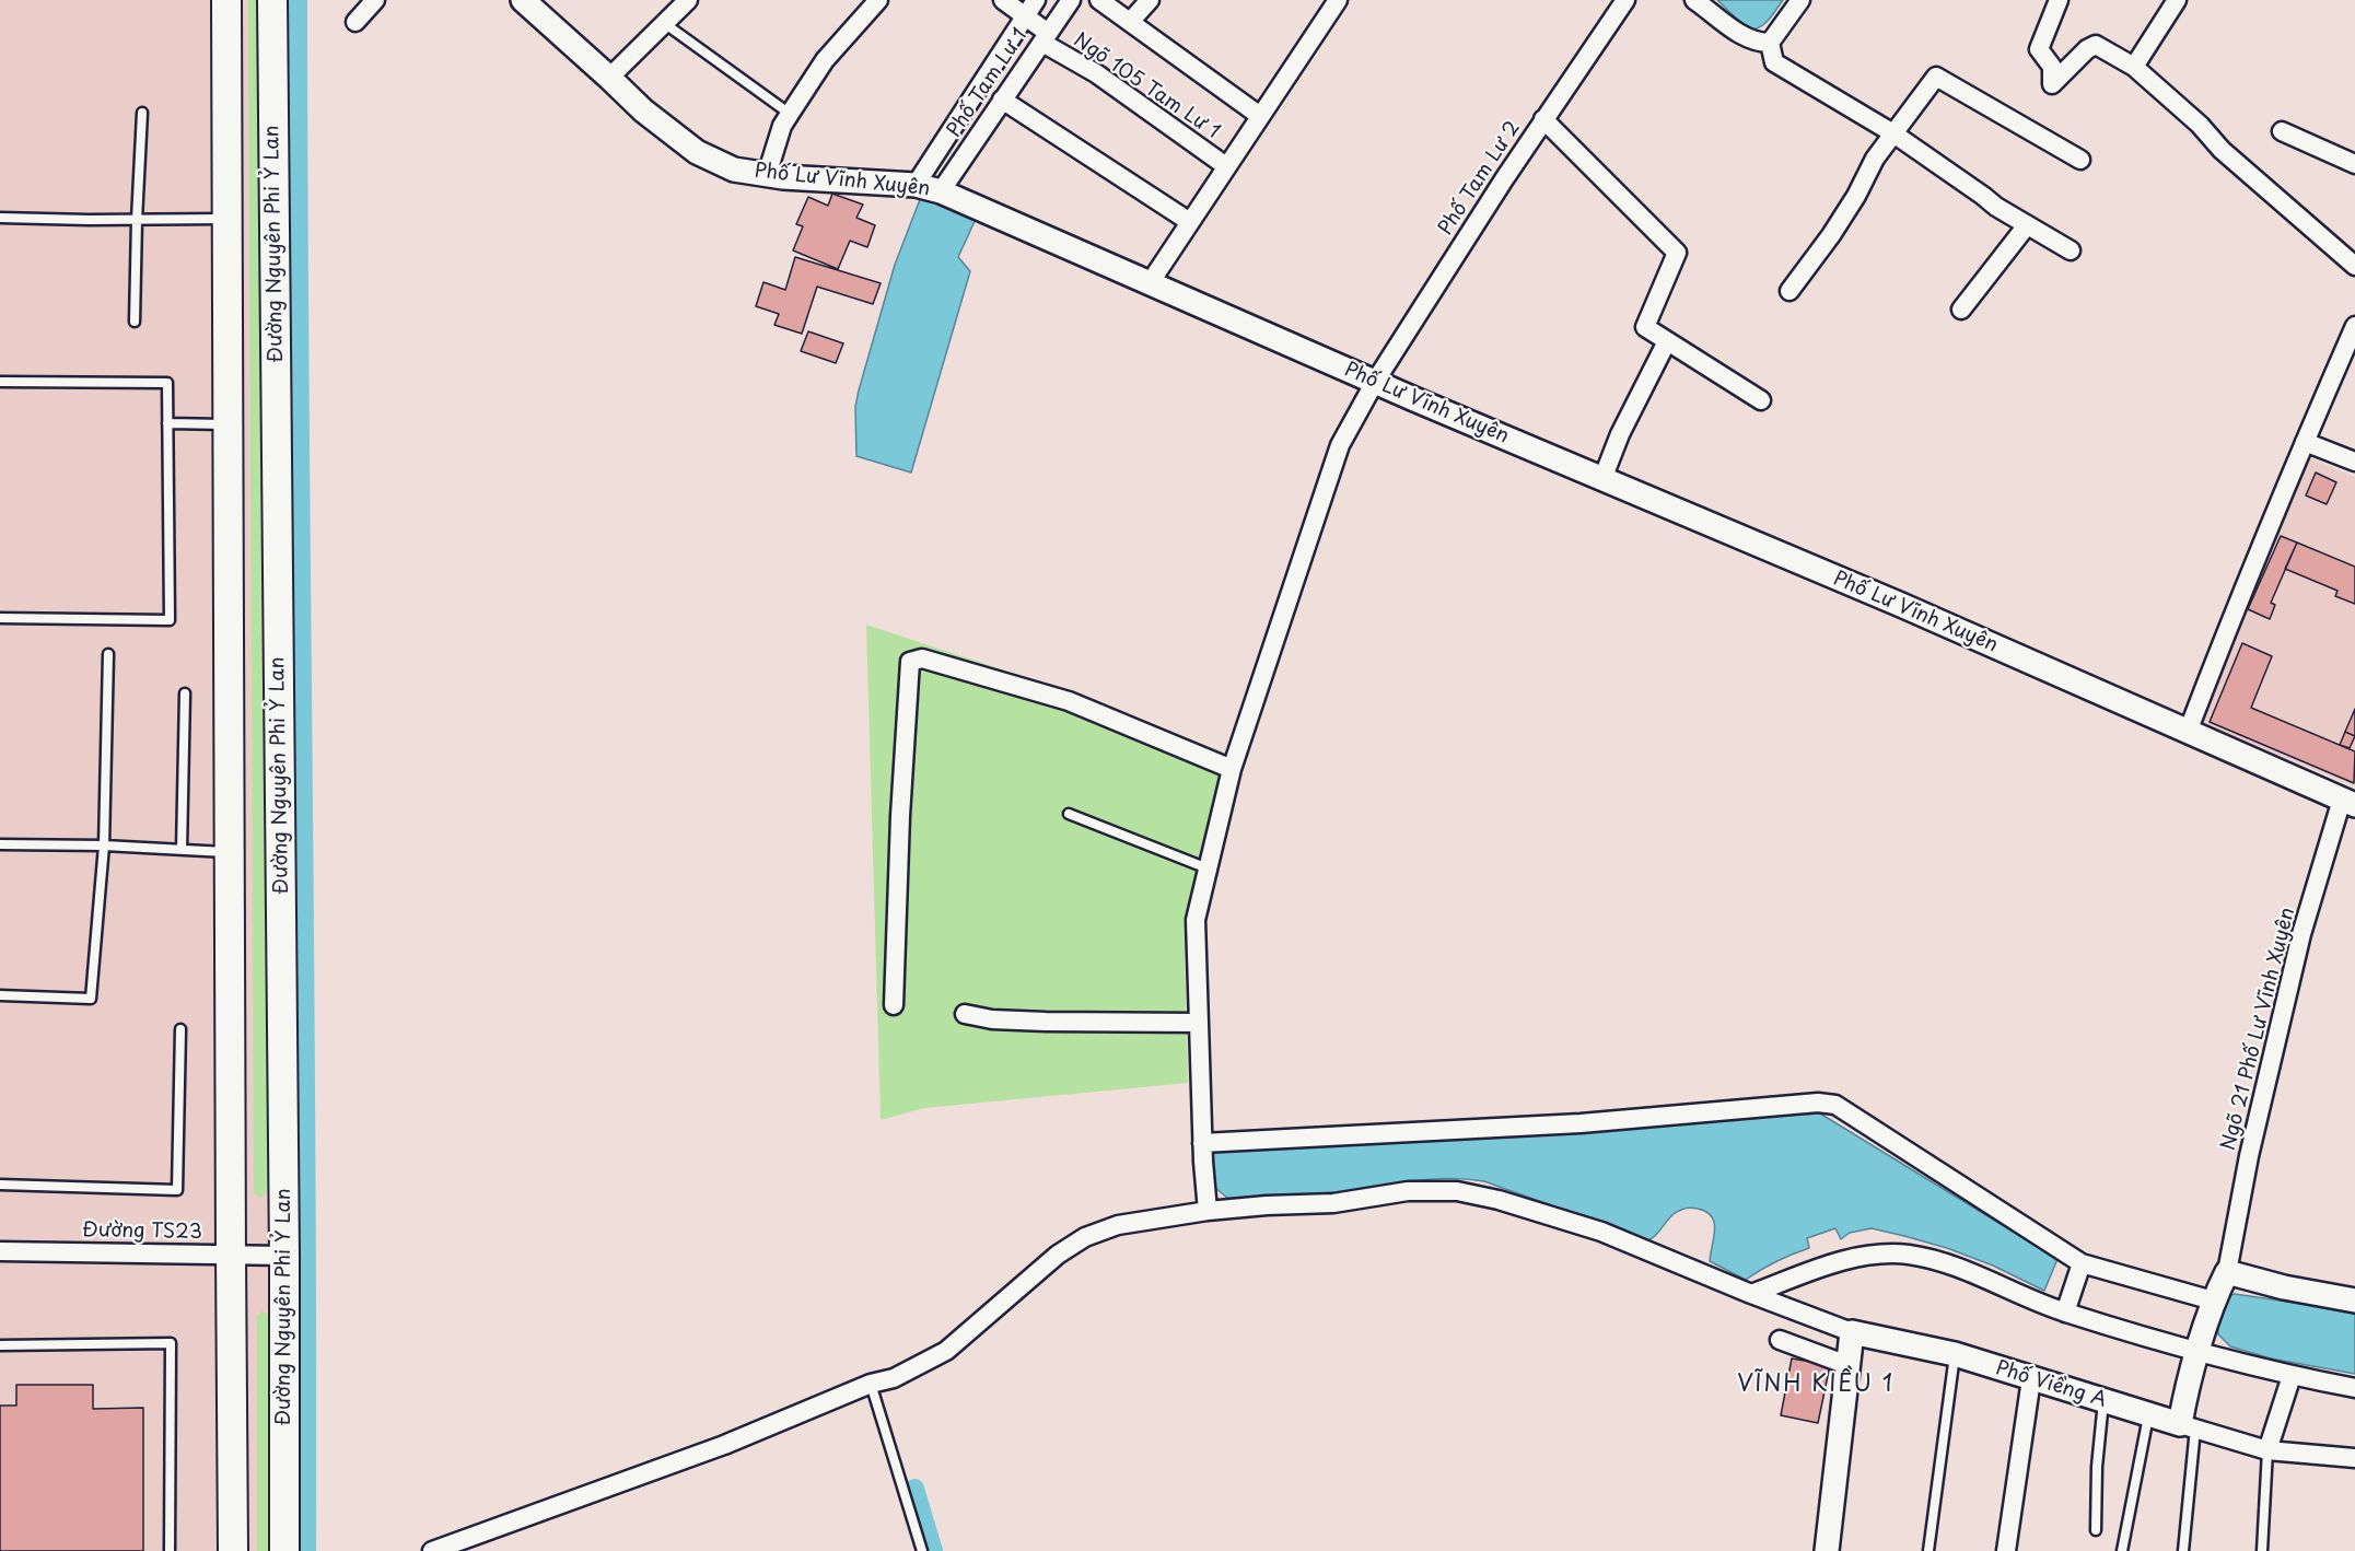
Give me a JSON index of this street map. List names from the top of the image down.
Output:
{
  "streets": {
    "main road": ["Đường Nguyên Phi Ỷ Lan"],
    "street": [
      "Phố Tam Lư 1",
      "Ngõ 105 Tam Lư 1",
      "Phố Tam Lư 2",
      "Phố Lư Vĩnh Xuyên",
      "Ngõ 21 Phố Lư Vĩnh Xuyên",
      "Đường TS23",
      "Phố Viềng A"
    ]
  },
  "crossings": [
    ["Phố Tam Lư 1", "Ngõ 105 Tam Lư 1"],
    ["Phố Tam Lư 1", "Phố Lư Vĩnh Xuyên"],
    ["Phố Tam Lư 2", "Phố Lư Vĩnh Xuyên"],
    ["Phố Lư Vĩnh Xuyên", "Ngõ 21 Phố Lư Vĩnh Xuyên"],
    ["Đường Nguyên Phi Ỷ Lan", "Đường TS23"]
  ],
  "districts": ["VĨNH KIỀU 1"]
}
